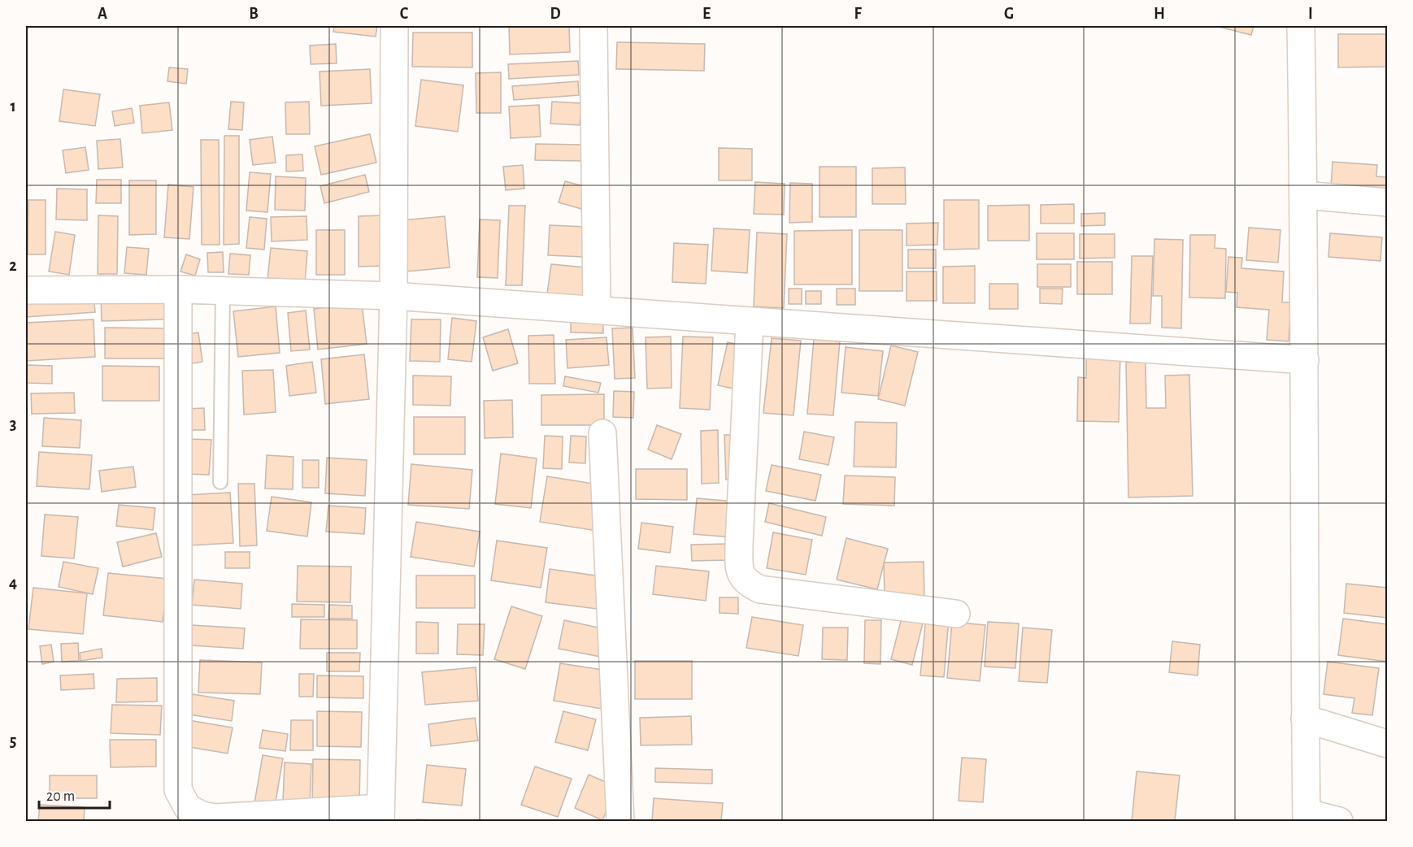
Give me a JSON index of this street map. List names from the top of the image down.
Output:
{
  "scale_bar": "20 m",
  "grid": {
    "columns": [
      "A",
      "B",
      "C",
      "D",
      "E",
      "F",
      "G",
      "H",
      "I"
    ],
    "rows": [
      "1",
      "2",
      "3",
      "4",
      "5"
    ]
  }
}
